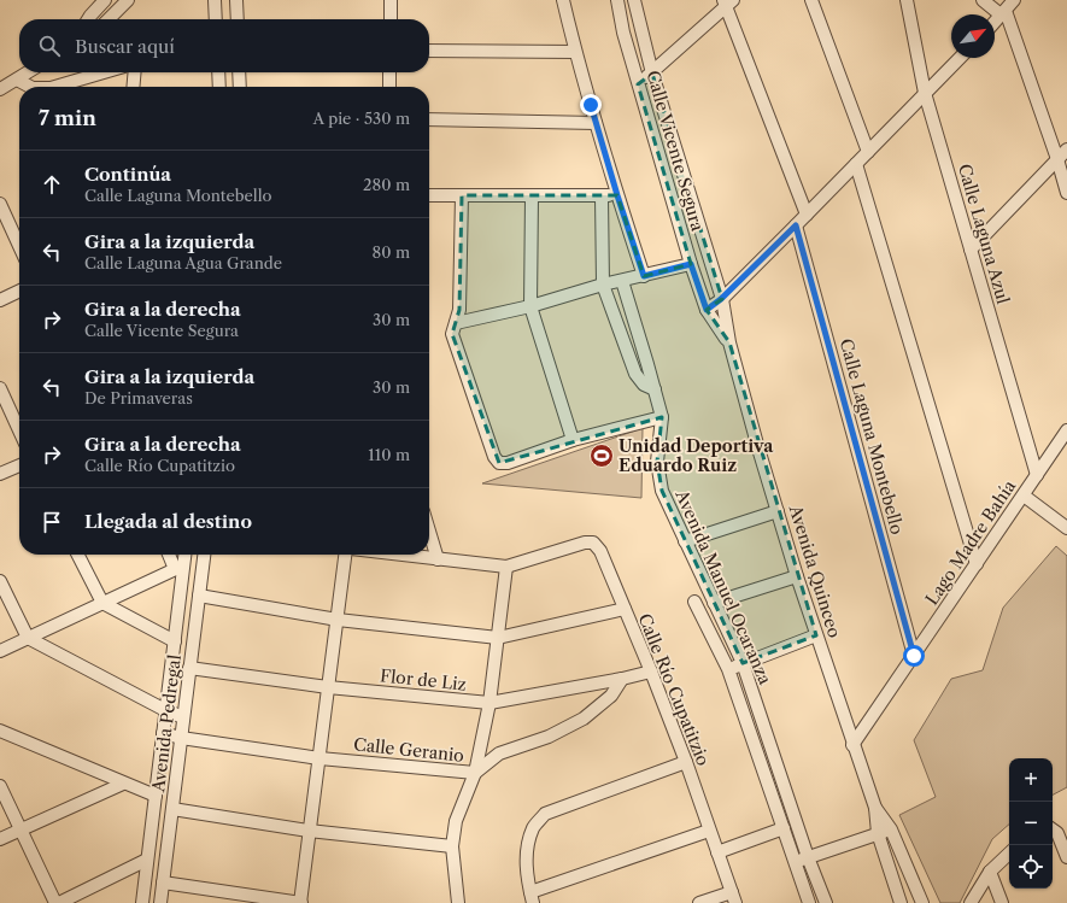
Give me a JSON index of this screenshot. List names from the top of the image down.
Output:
{
  "streets": {
    "street": [
      "Calle Vicente Segura",
      "Calle Laguna Azul",
      "Calle Laguna Montebello",
      "Lago Madre Bahía",
      "Avenida Quinceo",
      "Avenida Manuel Ocaranza",
      "Flor de Liz",
      "Calle Río Cupatitzio",
      "Avenida Pedregal",
      "Calle Geranio"
    ]
  },
  "crossings": [
    ["Calle Vicente Segura", "Avenida Quinceo"],
    ["Calle Laguna Azul", "Lago Madre Bahía"],
    ["Calle Laguna Montebello", "Lago Madre Bahía"],
    ["Lago Madre Bahía", "Avenida Quinceo"],
    ["Flor de Liz", "Calle Río Cupatitzio"],
    ["Flor de Liz", "Avenida Pedregal"],
    ["Flor de Liz", "Calle Geranio"],
    ["Avenida Pedregal", "Calle Geranio"]
  ],
  "places": {
    "sports": ["Unidad Deportiva Eduardo Ruiz"]
  },
  "north": "top right",
  "page": {
    "search": "Buscar aquí",
    "heading": ["7 min", "A pie · 530 m"],
    "list": [
      ["Continúa", "Calle Laguna Montebello", "280 m"],
      ["Gira a la izquierda", "Calle Laguna Agua Grande", "80 m"],
      ["Gira a la derecha", "Calle Vicente Segura", "30 m"],
      ["Gira a la izquierda", "De Primaveras", "30 m"],
      ["Gira a la derecha", "Calle Río Cupatitzio", "110 m"],
      "Llegada al destino"
    ],
    "map_buttons": ["+", "−"]
  }
}
